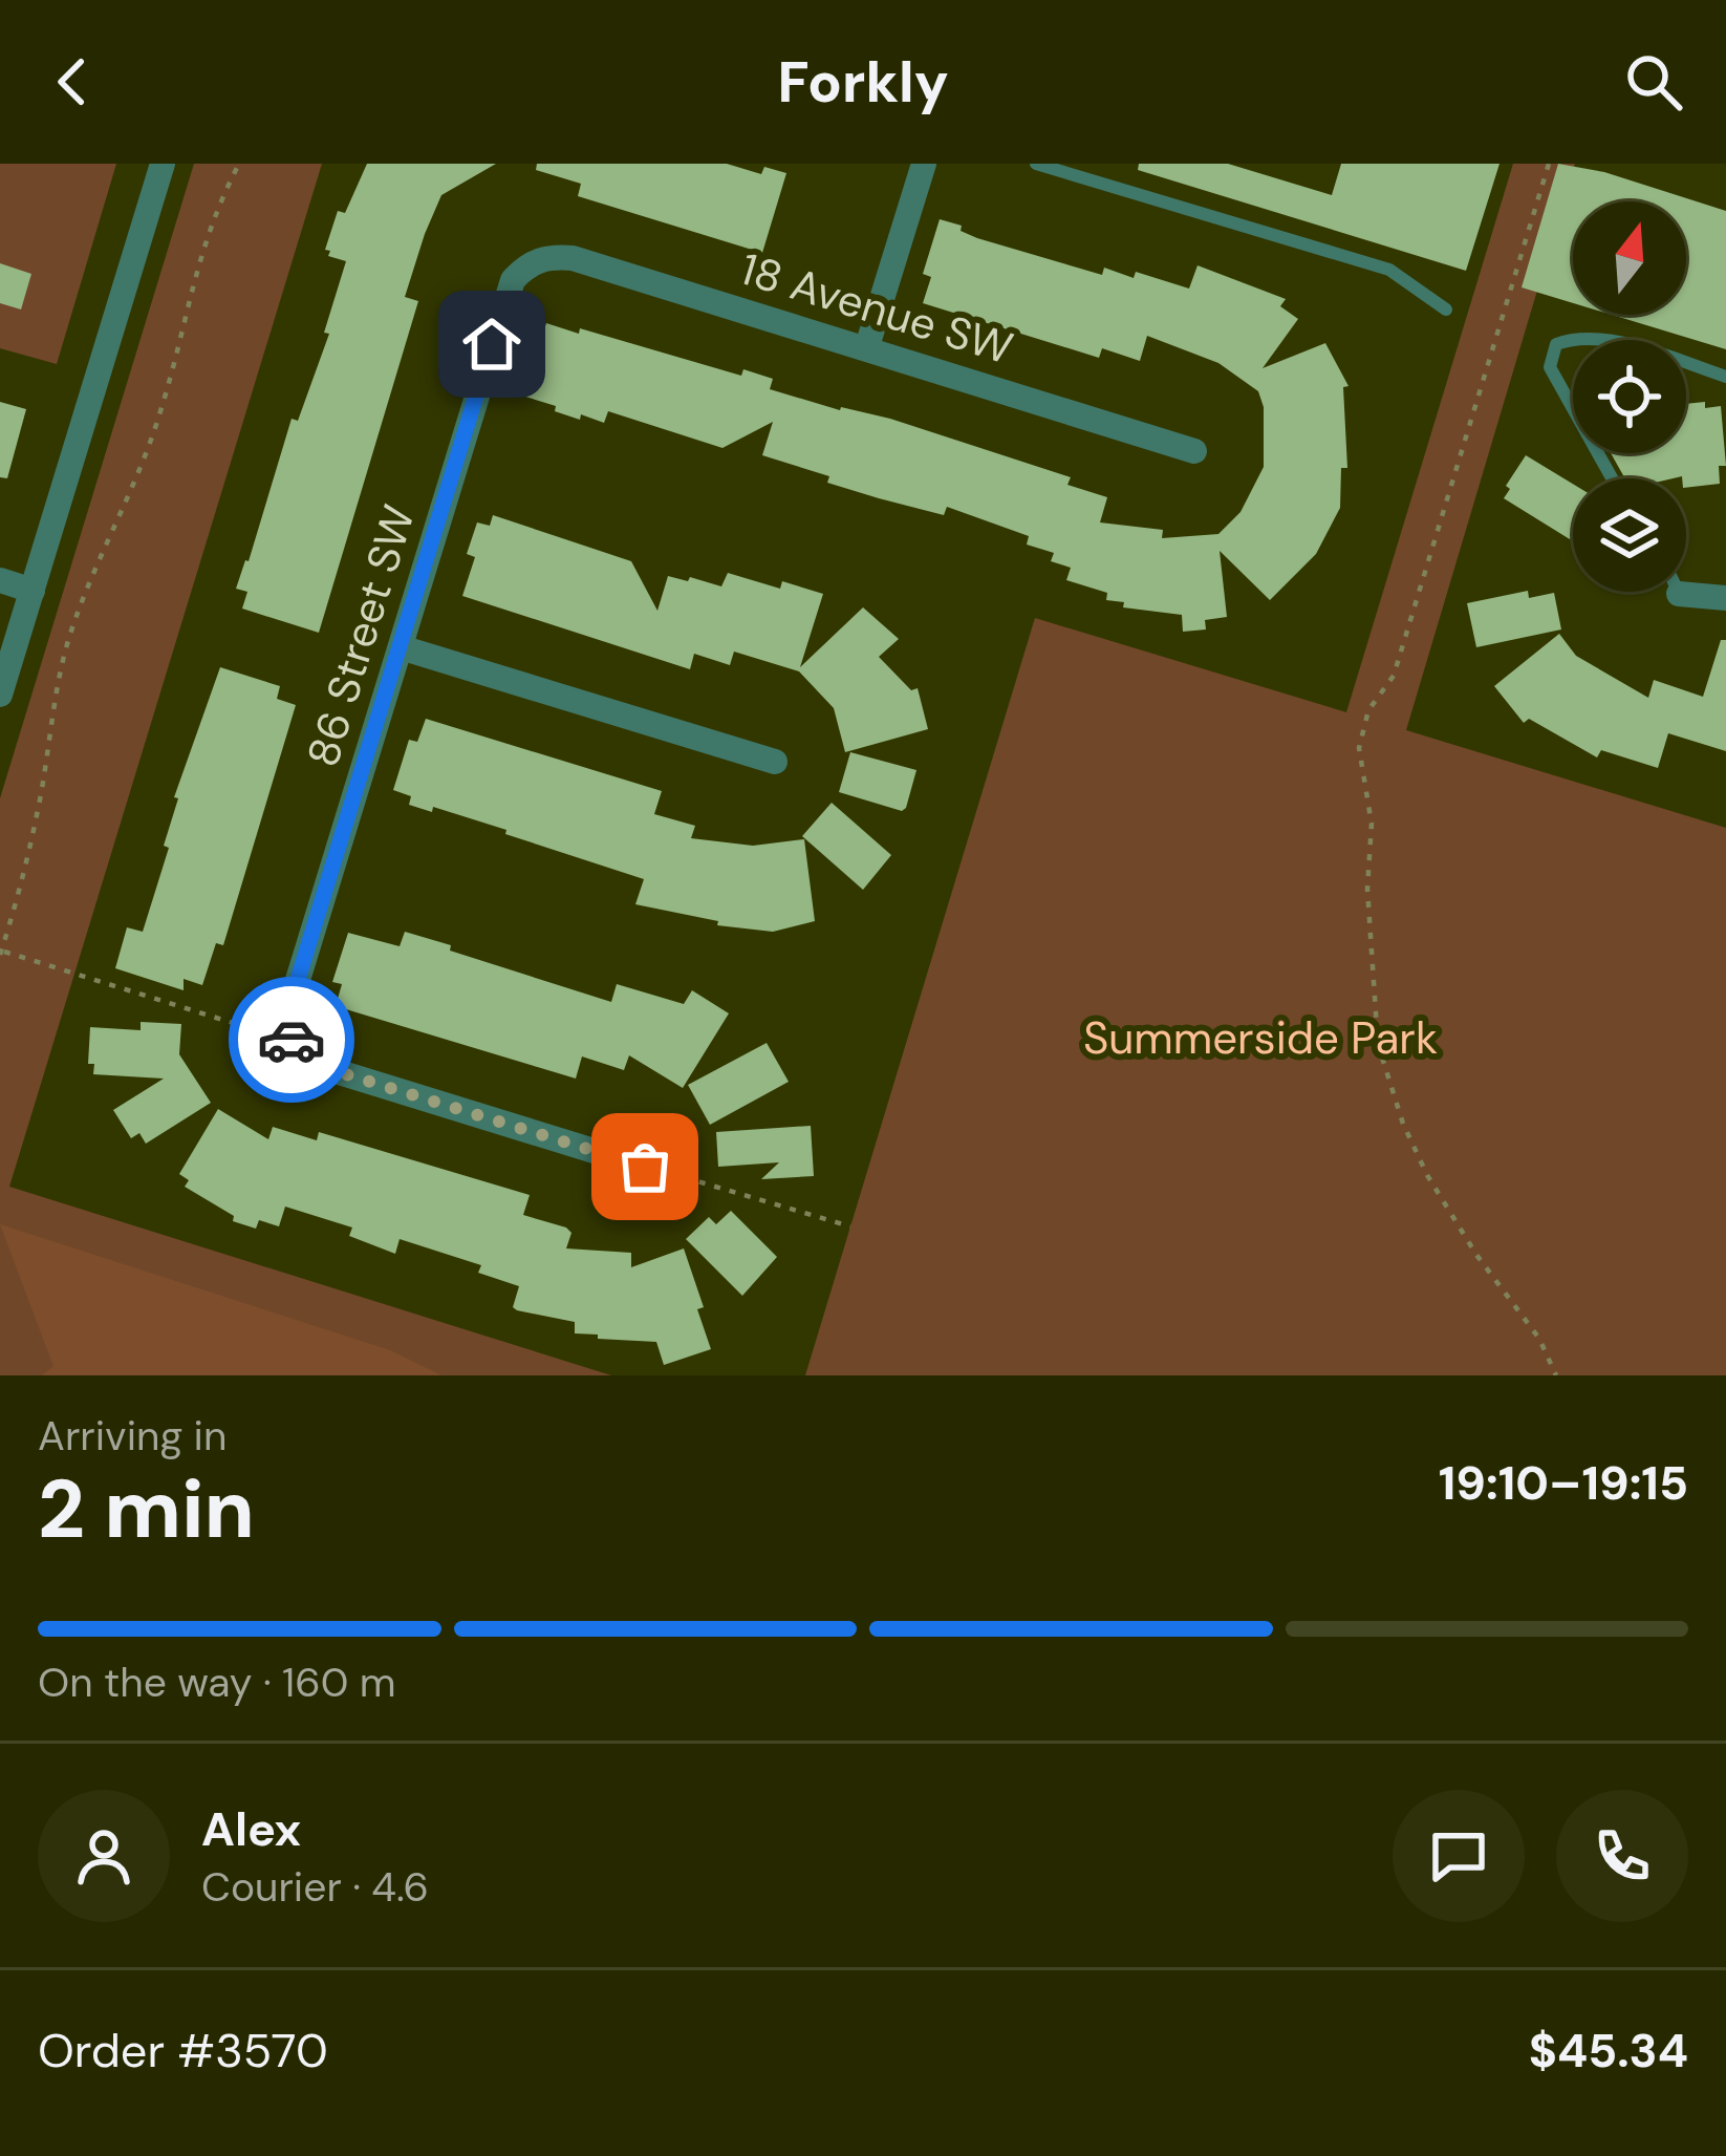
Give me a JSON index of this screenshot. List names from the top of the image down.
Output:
{
  "streets": {
    "street": ["18 Avenue SW", "86 Street SW"]
  },
  "crossings": [
    ["18 Avenue SW", "86 Street SW"]
  ],
  "parks": ["Summerside Park"],
  "north": "top",
  "page": {
    "header": "Forkly",
    "heading": ["2 min", "Arriving in", "19:10–19:15"],
    "panel": [
      "Alex",
      "Courier · 4.6",
      "Order #3570",
      "$45.34"
    ],
    "bar": "On the way · 160 m"
  }
}
